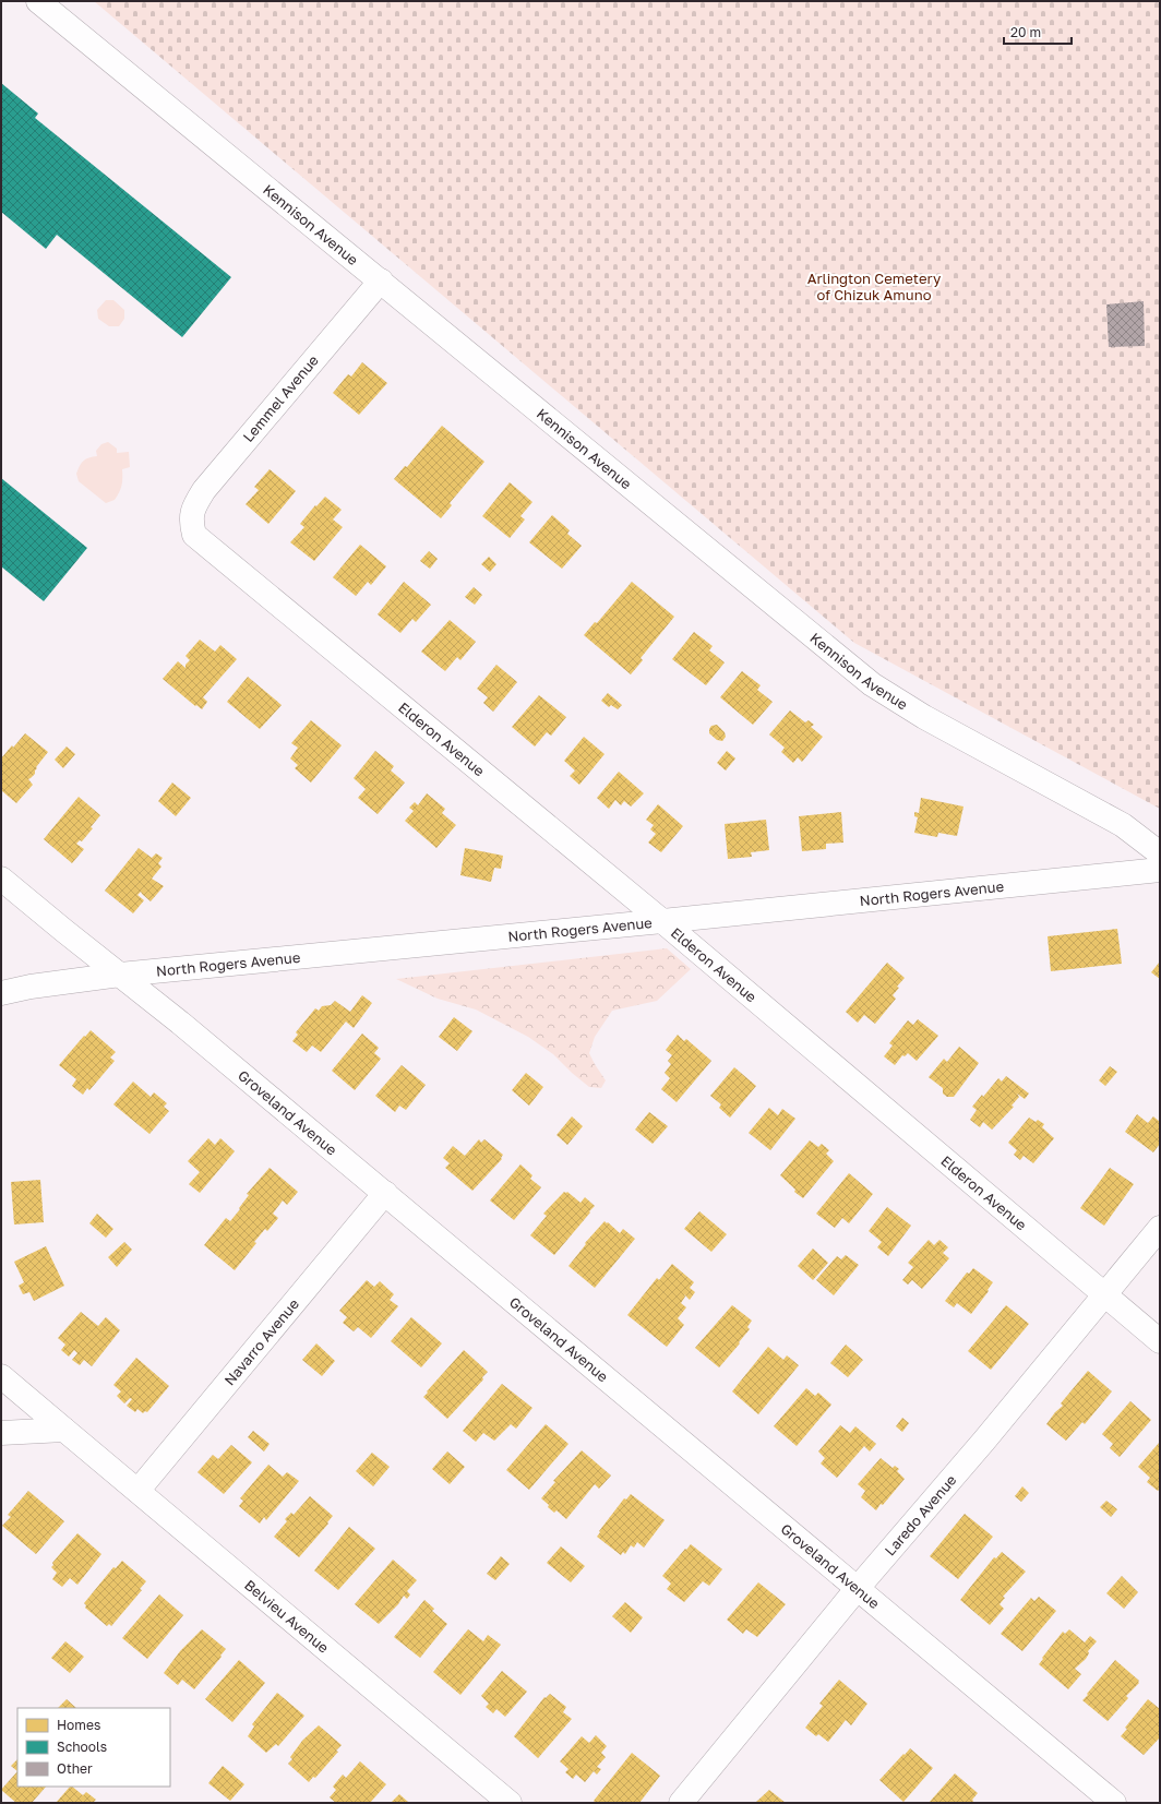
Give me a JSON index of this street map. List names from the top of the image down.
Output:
{
  "streets": {
    "street": [
      "Kennison Avenue",
      "Lemmel Avenue",
      "Elderon Avenue",
      "North Rogers Avenue",
      "Groveland Avenue",
      "Navarro Avenue",
      "Laredo Avenue",
      "Belvieu Avenue"
    ]
  },
  "crossings": [
    ["Kennison Avenue", "Lemmel Avenue"],
    ["Lemmel Avenue", "Elderon Avenue"],
    ["Elderon Avenue", "North Rogers Avenue"],
    ["Elderon Avenue", "Laredo Avenue"],
    ["North Rogers Avenue", "Groveland Avenue"],
    ["Groveland Avenue", "Navarro Avenue"],
    ["Groveland Avenue", "Laredo Avenue"],
    ["Navarro Avenue", "Belvieu Avenue"]
  ],
  "parks": ["Arlington Cemetery of Chizuk Amuno"],
  "legend": ["Homes", "Schools", "Other"],
  "scale_bar": "20 m"
}
